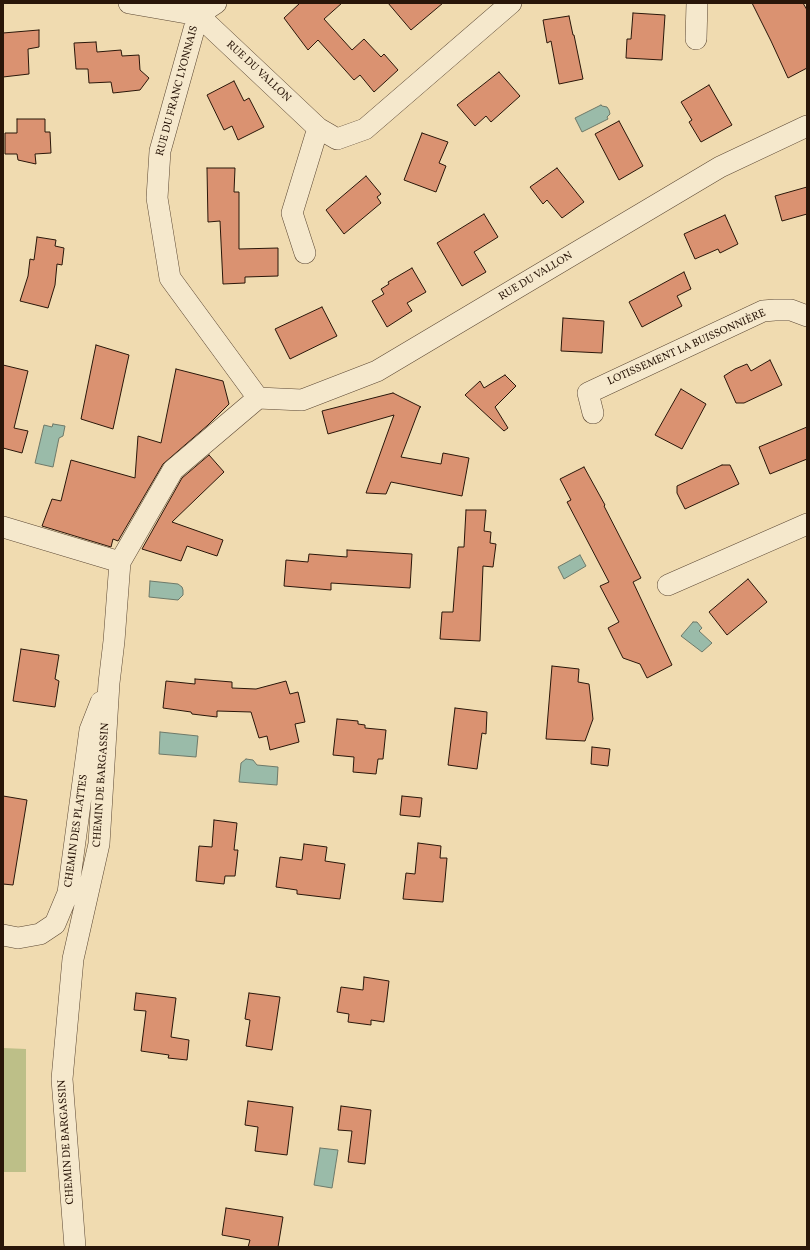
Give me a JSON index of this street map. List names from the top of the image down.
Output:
{
  "streets": {
    "street": [
      "RUE DU VALLON",
      "RUE DU FRANC LYONNAIS",
      "LOTISSEMENT LA BUISSONNIÈRE",
      "CHEMIN DE BARGASSIN",
      "CHEMIN DES PLATTES"
    ]
  },
  "crossings": [
    ["RUE DU VALLON", "RUE DU FRANC LYONNAIS"],
    ["RUE DU VALLON", "CHEMIN DE BARGASSIN"],
    ["RUE DU FRANC LYONNAIS", "CHEMIN DE BARGASSIN"],
    ["CHEMIN DE BARGASSIN", "CHEMIN DES PLATTES"]
  ]
}
